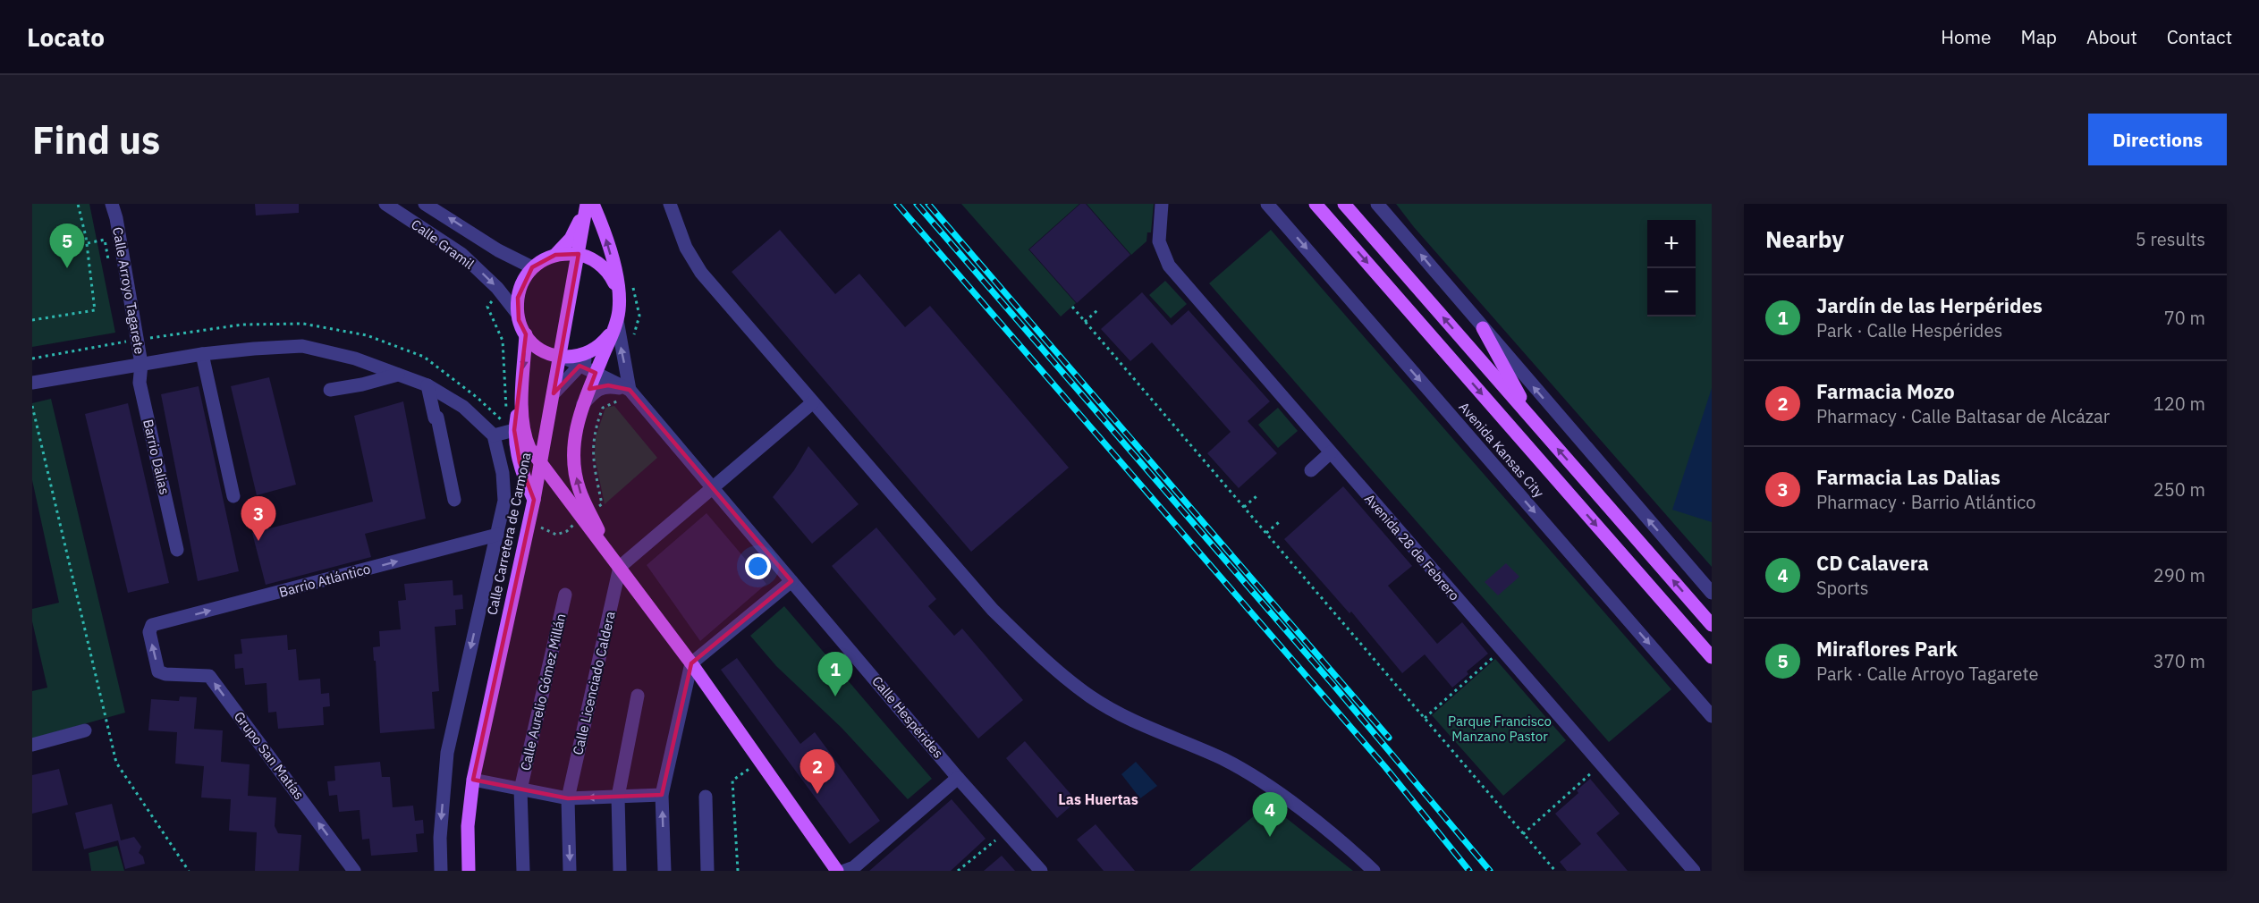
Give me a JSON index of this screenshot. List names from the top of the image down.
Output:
{
  "streets": {
    "main road": ["Avenida Kansas City", "Calle Carretera de Carmona"],
    "street": [
      "Calle Gramil",
      "Calle Arroyo Tagarete",
      "Barrio Dalias",
      "Avenida 28 de Febrero",
      "Barrio Atlántico",
      "Calle Licenciado Caldera",
      "Calle Aurelio Gómez Millán",
      "Calle Hespérides",
      "Grupo San Matías"
    ]
  },
  "crossings": [
    ["Calle Arroyo Tagarete", "Barrio Dalias"],
    ["Barrio Atlántico", "Grupo San Matías"]
  ],
  "one_way": ["Barrio Atlántico", "Grupo San Matías"],
  "districts": ["Las Huertas"],
  "parks": ["Parque Francisco Manzano Pastor"],
  "page": {
    "header": "Locato",
    "nav": [
      "Home",
      "Map",
      "About",
      "Contact"
    ],
    "buttons": "Directions",
    "title": "Find us",
    "heading": ["Nearby", "5 results"],
    "map_buttons": ["+", "−"],
    "pins": [
      "5",
      "3",
      "1",
      "2",
      "4"
    ],
    "list": [
      {
        "mark": "1",
        "name": "Jardín de las Herpérides",
        "note": "Park · Calle Hespérides",
        "value": "70 m"
      },
      {
        "mark": "2",
        "name": "Farmacia Mozo",
        "note": "Pharmacy · Calle Baltasar de Alcázar",
        "value": "120 m"
      },
      {
        "mark": "3",
        "name": "Farmacia Las Dalias",
        "note": "Pharmacy · Barrio Atlántico",
        "value": "250 m"
      },
      {
        "mark": "4",
        "name": "CD Calavera",
        "note": "Sports",
        "value": "290 m"
      },
      {
        "mark": "5",
        "name": "Miraflores Park",
        "note": "Park · Calle Arroyo Tagarete",
        "value": "370 m"
      }
    ]
  }
}
